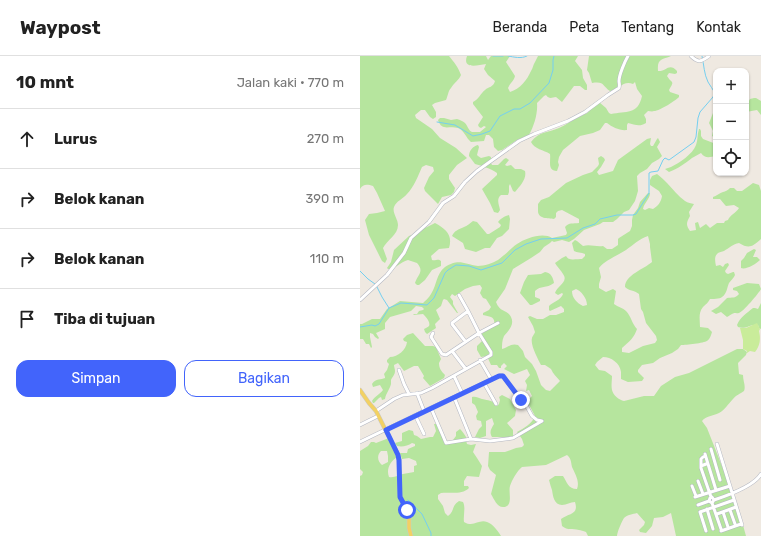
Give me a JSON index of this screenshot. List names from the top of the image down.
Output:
{
  "page": {
    "header": "Waypost",
    "nav": [
      "Beranda",
      "Peta",
      "Tentang",
      "Kontak"
    ],
    "heading": ["10 mnt", "Jalan kaki · 770 m"],
    "map_buttons": ["+", "−"],
    "list": [
      ["Lurus", "270 m"],
      ["Belok kanan", "390 m"],
      ["Belok kanan", "110 m"],
      "Tiba di tujuan"
    ],
    "buttons": ["Simpan", "Bagikan"]
  }
}
